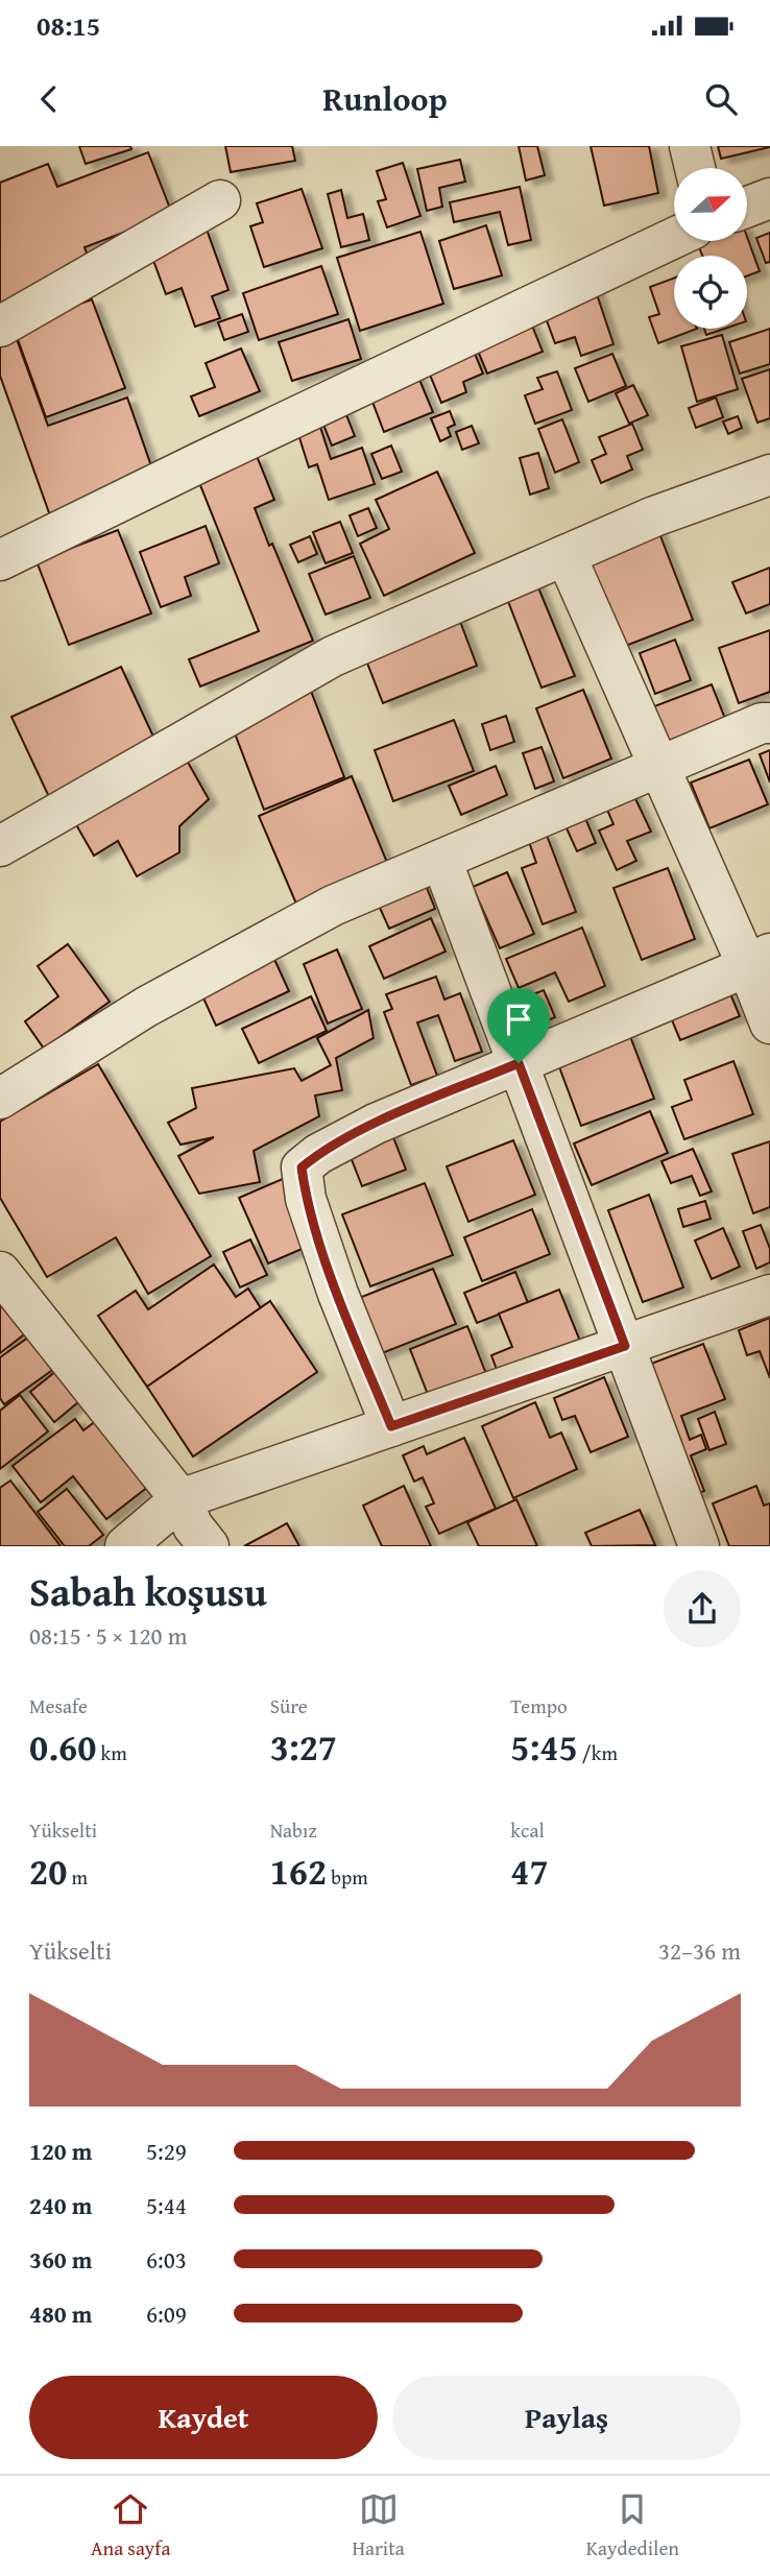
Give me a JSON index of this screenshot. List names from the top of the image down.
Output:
{
  "north": "right",
  "page": {
    "status": "08:15",
    "header": "Runloop",
    "heading": ["Sabah koşusu", "08:15 · 5 × 120 m"],
    "stats": [
      ["Mesafe", "0.60 km"],
      ["Süre", "3:27"],
      ["Tempo", "5:45 /km"],
      ["Yükselti", "20 m"],
      ["Nabız", "162 bpm"],
      ["kcal", "47"]
    ],
    "chart": ["Yükselti", "32–36 m"],
    "list": [
      {
        "name": "120 m",
        "note": "5:29"
      },
      {
        "name": "240 m",
        "note": "5:44"
      },
      {
        "name": "360 m",
        "note": "6:03"
      },
      {
        "name": "480 m",
        "note": "6:09"
      }
    ],
    "buttons": ["Kaydet", "Paylaş"],
    "tabs": ["Ana sayfa", "Harita", "Kaydedilen"]
  }
}
